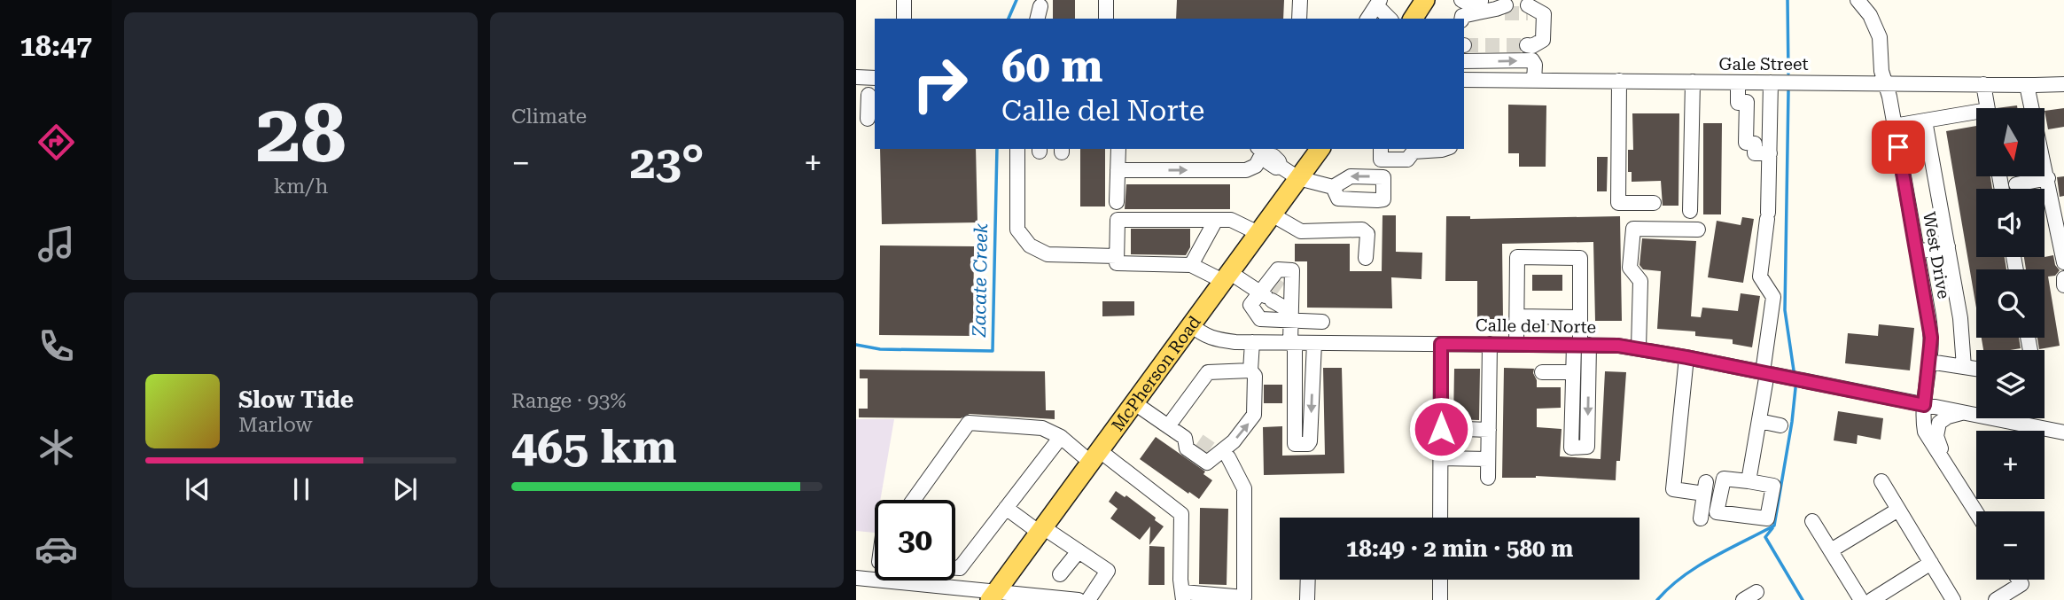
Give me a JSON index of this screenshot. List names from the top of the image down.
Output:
{
  "streets": {
    "main road": ["McPherson Road"],
    "street": ["Gale Street", "West Drive", "Calle del Norte"]
  },
  "crossings": [
    ["Gale Street", "West Drive"],
    ["West Drive", "Calle del Norte"],
    ["Calle del Norte", "McPherson Road"]
  ],
  "water": ["Zacate Creek"],
  "north": "bottom",
  "page": {
    "tabs": "18:47",
    "tile": [
      ["28", "km/h"],
      "Climate",
      ["Range · 93%", "465 km"]
    ],
    "turn": ["60 m", "Calle del Norte"],
    "map_buttons": ["+", "−"],
    "heat": ["−", "23°", "+"],
    "song": ["Slow Tide", "Marlow"],
    "limit": "30",
    "trip": "18:49 · 2 min · 580 m"
  }
}
